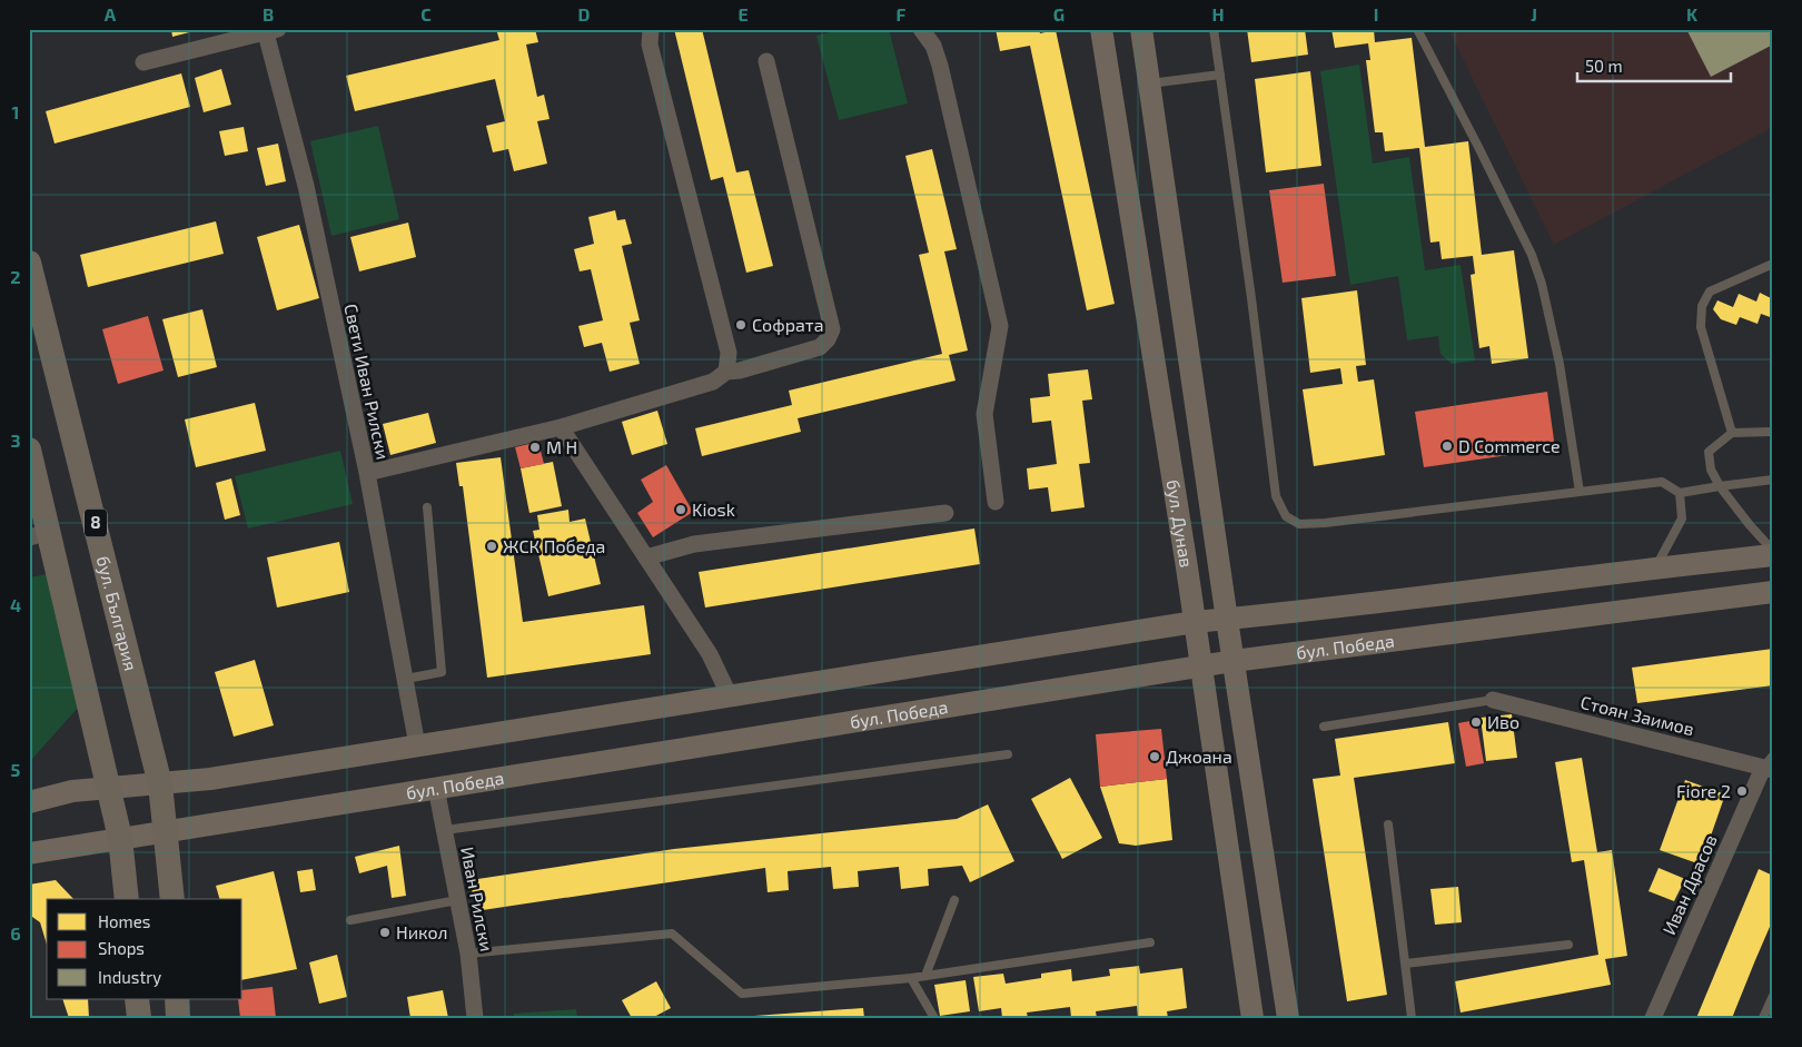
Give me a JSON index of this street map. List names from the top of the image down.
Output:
{
  "streets": {
    "main road": [
      "8",
      "бул. Дунав",
      "бул. България",
      "бул. Победа"
    ],
    "street": [
      "Свети Иван Рилски",
      "Стоян Заимов",
      "Иван Драсов",
      "Иван Рилски"
    ]
  },
  "crossings": [
    ["бул. Дунав", "бул. Победа"],
    ["бул. България", "бул. Победа"],
    ["бул. Победа", "Иван Рилски"],
    ["Стоян Заимов", "Иван Драсов"]
  ],
  "places": [
    "Софрата",
    "D Commerce",
    "М Н",
    "Kiosk",
    "ЖСК Победа",
    "Иво",
    "Джоана",
    "Fiore 2",
    "Никол"
  ],
  "legend": ["Homes", "Shops", "Industry"],
  "scale_bar": "50 m",
  "grid": {
    "columns": [
      "A",
      "B",
      "C",
      "D",
      "E",
      "F",
      "G",
      "H",
      "I",
      "J",
      "K"
    ],
    "rows": [
      "1",
      "2",
      "3",
      "4",
      "5",
      "6"
    ]
  }
}
